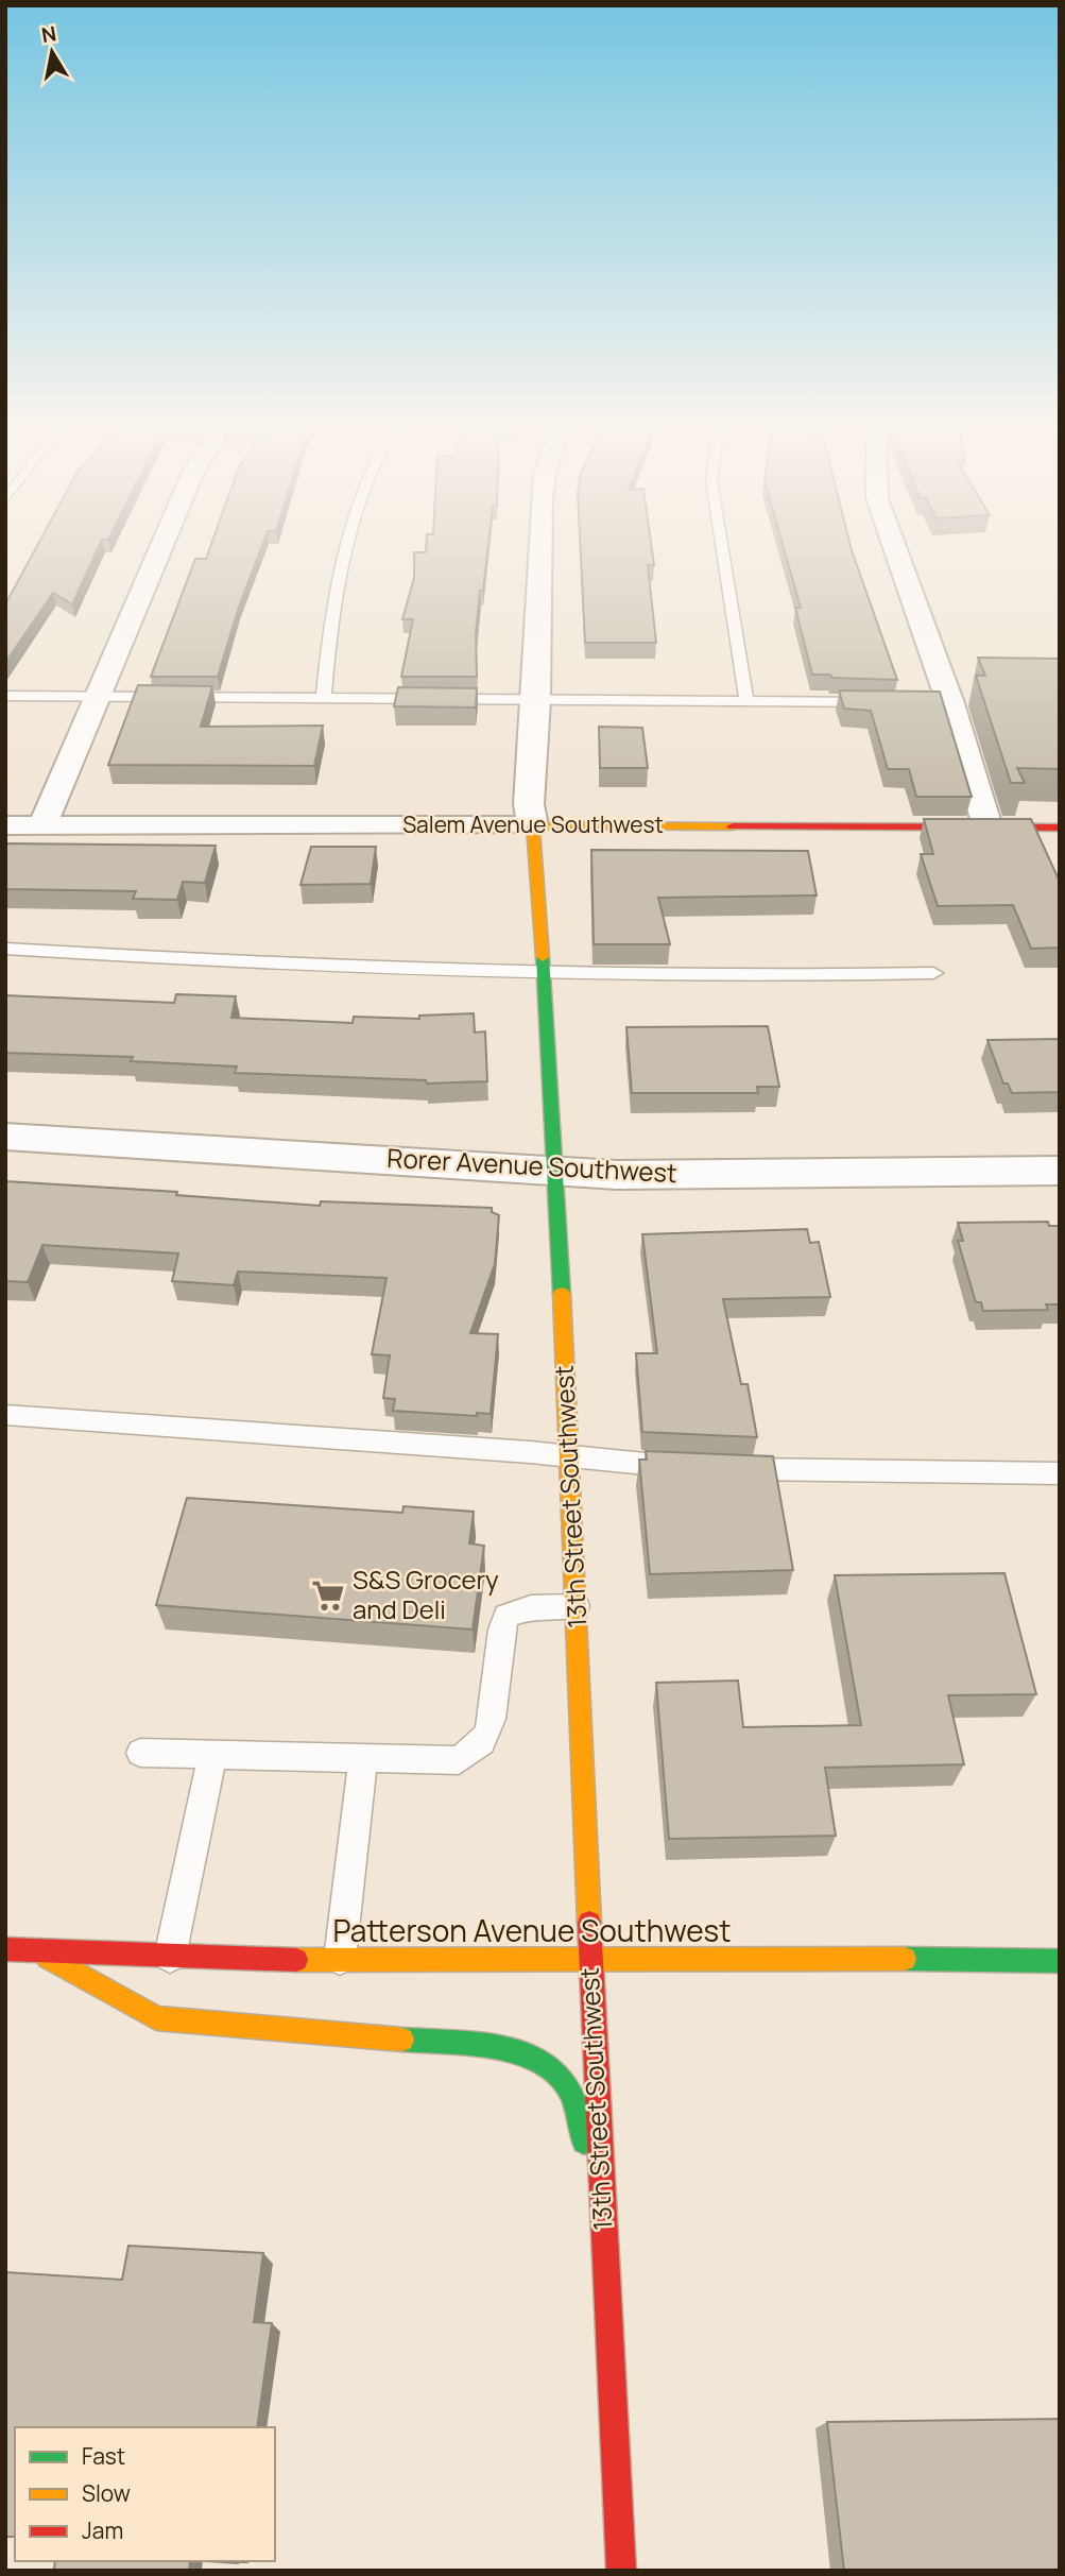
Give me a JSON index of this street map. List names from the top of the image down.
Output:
{
  "streets": {
    "street": [
      "Salem Avenue Southwest",
      "Rorer Avenue Southwest",
      "13th Street Southwest",
      "Patterson Avenue Southwest"
    ]
  },
  "crossings": [
    ["Salem Avenue Southwest", "13th Street Southwest"],
    ["Rorer Avenue Southwest", "13th Street Southwest"],
    ["13th Street Southwest", "Patterson Avenue Southwest"]
  ],
  "places": {
    "supermarket": ["S&S Grocery and Deli"]
  },
  "legend": ["Fast", "Slow", "Jam"],
  "north": "top"
}
